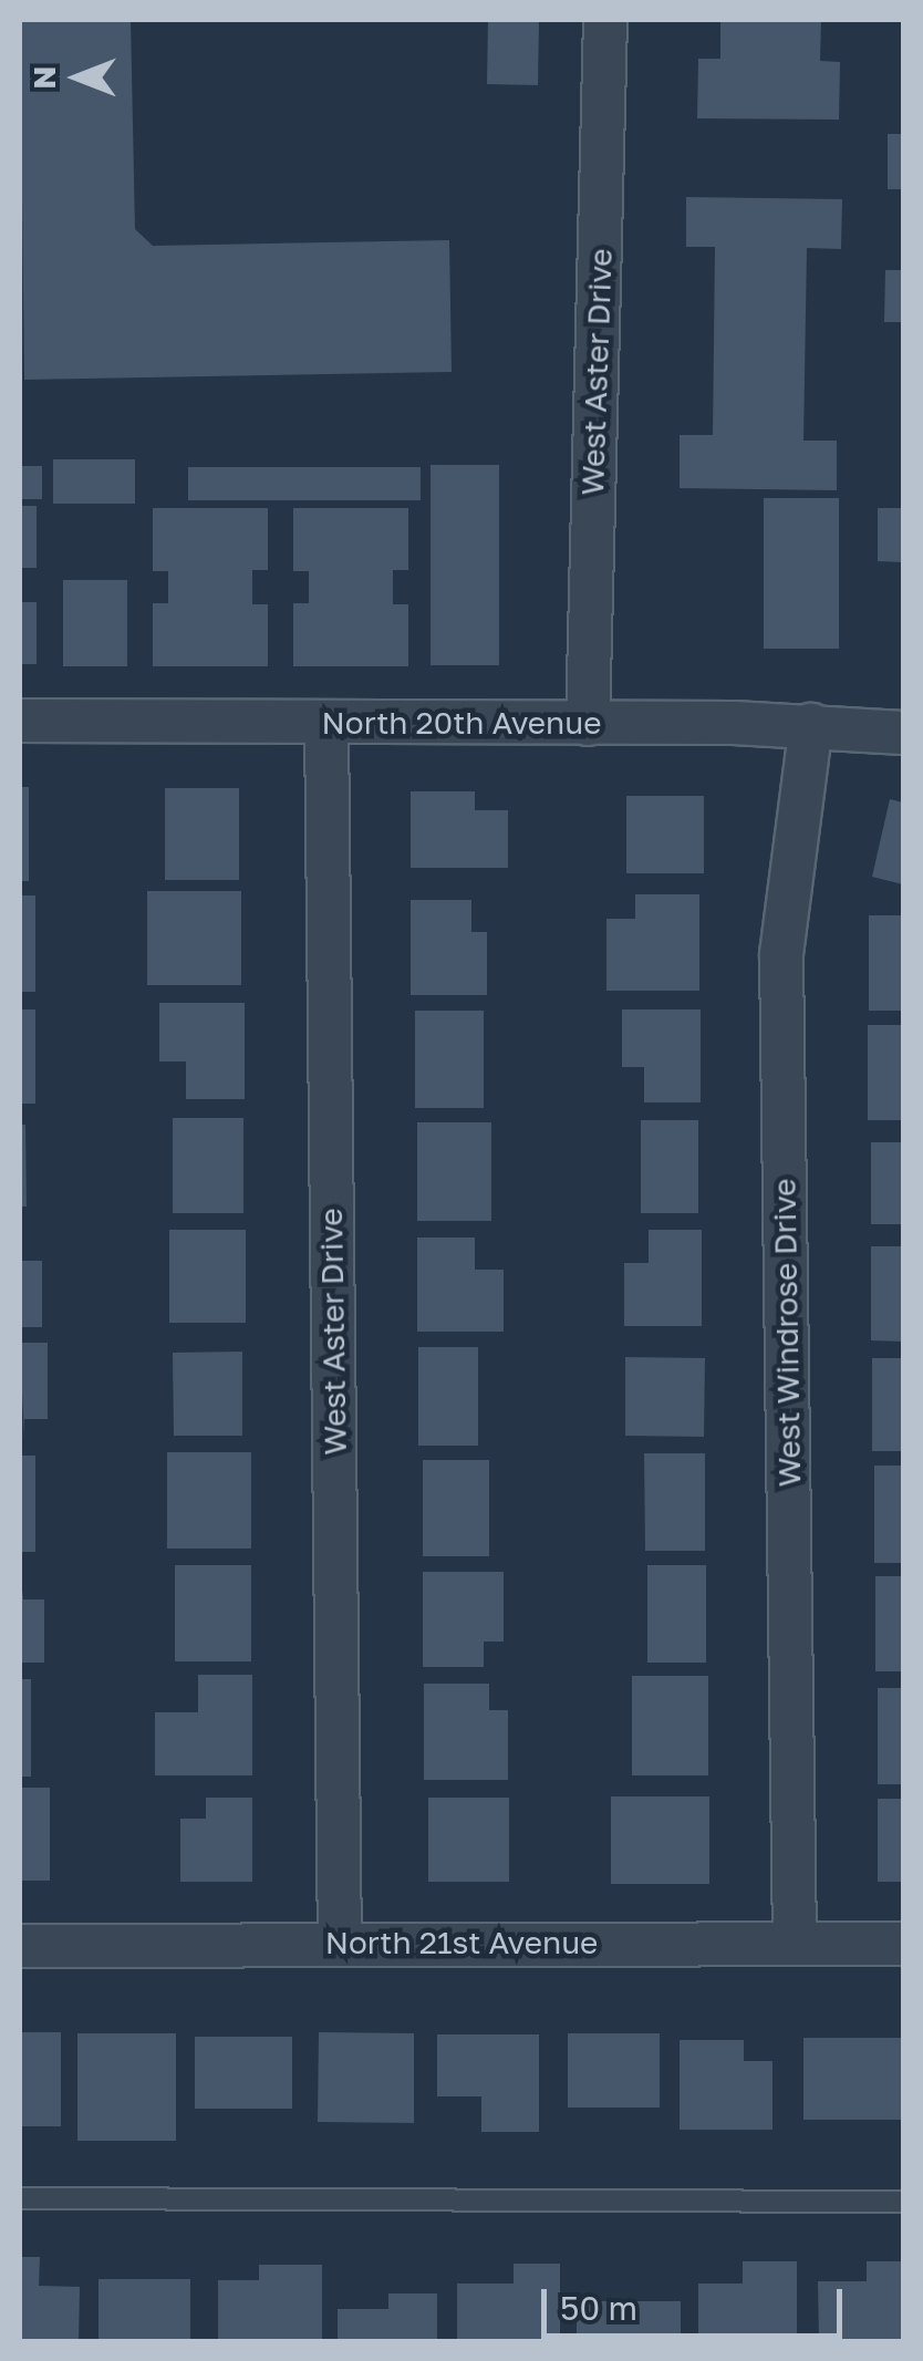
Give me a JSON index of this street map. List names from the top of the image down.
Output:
{
  "streets": {
    "street": [
      "West Aster Drive",
      "North 20th Avenue",
      "West Windrose Drive",
      "North 21st Avenue"
    ]
  },
  "crossings": [
    ["West Aster Drive", "North 20th Avenue"],
    ["West Aster Drive", "North 21st Avenue"],
    ["North 20th Avenue", "West Windrose Drive"],
    ["West Windrose Drive", "North 21st Avenue"]
  ],
  "scale_bar": "50 m",
  "north": "left"
}
